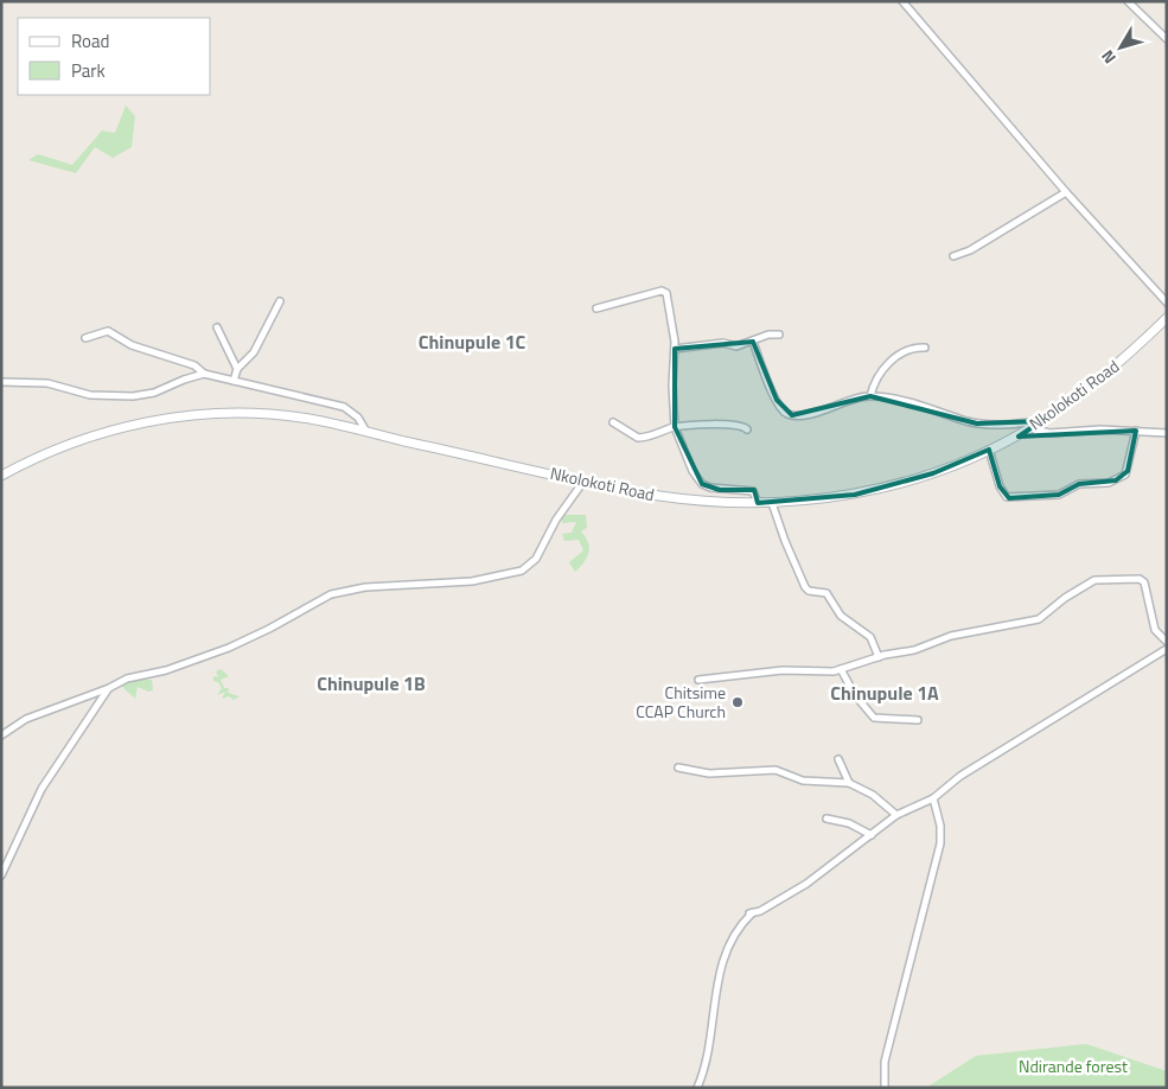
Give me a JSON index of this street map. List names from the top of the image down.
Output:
{
  "streets": {
    "main road": ["Nkolokoti Road"]
  },
  "districts": ["Chinupule 1C", "Chinupule 1B", "Chinupule 1A"],
  "parks": ["Ndirande forest"],
  "places": ["Chitsime CCAP Church"],
  "legend": ["Road", "Park"],
  "north": "bottom left"
}
